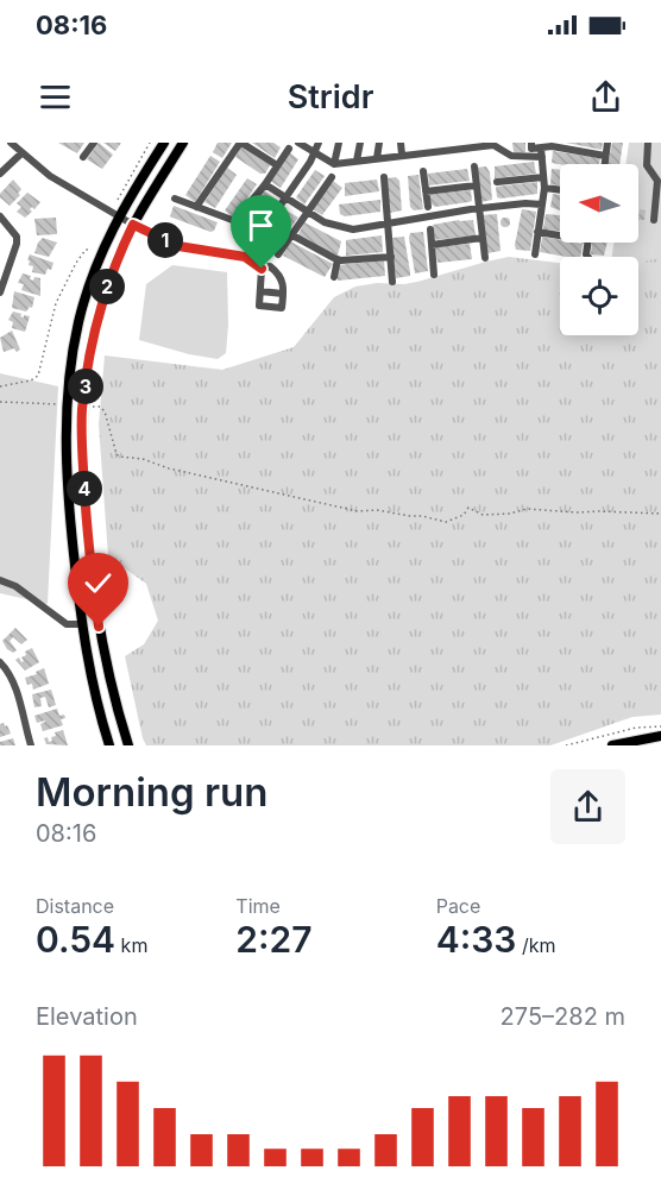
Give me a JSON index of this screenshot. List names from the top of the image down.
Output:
{
  "north": "left",
  "page": {
    "status": "08:16",
    "header": "Stridr",
    "pins": [
      "1",
      "2",
      "3",
      "4"
    ],
    "heading": ["Morning run", "08:16"],
    "stats": [
      ["Distance", "0.54 km"],
      ["Time", "2:27"],
      ["Pace", "4:33 /km"]
    ],
    "chart": ["Elevation", "275–282 m"]
  }
}
